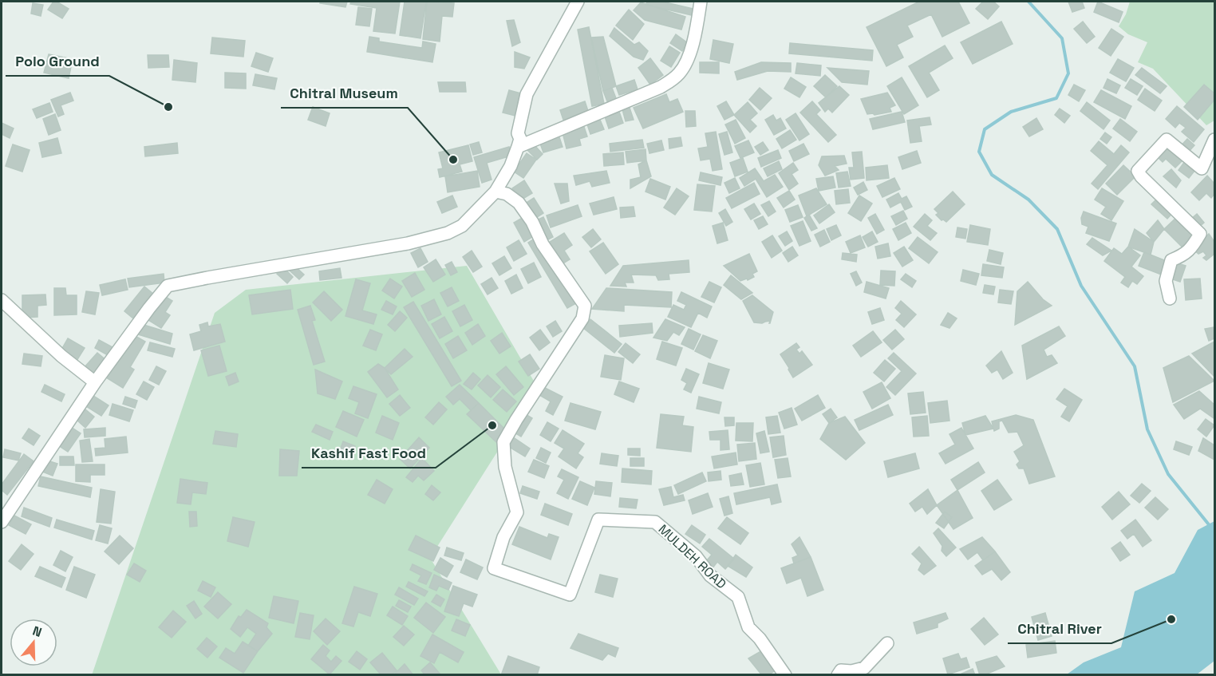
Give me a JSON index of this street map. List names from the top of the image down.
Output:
{
  "streets": {
    "street": ["MULDEH ROAD"]
  },
  "places": [
    "Polo Ground",
    "Chitral Museum",
    "Kashif Fast Food",
    "Chitral River"
  ],
  "north": "top"
}
